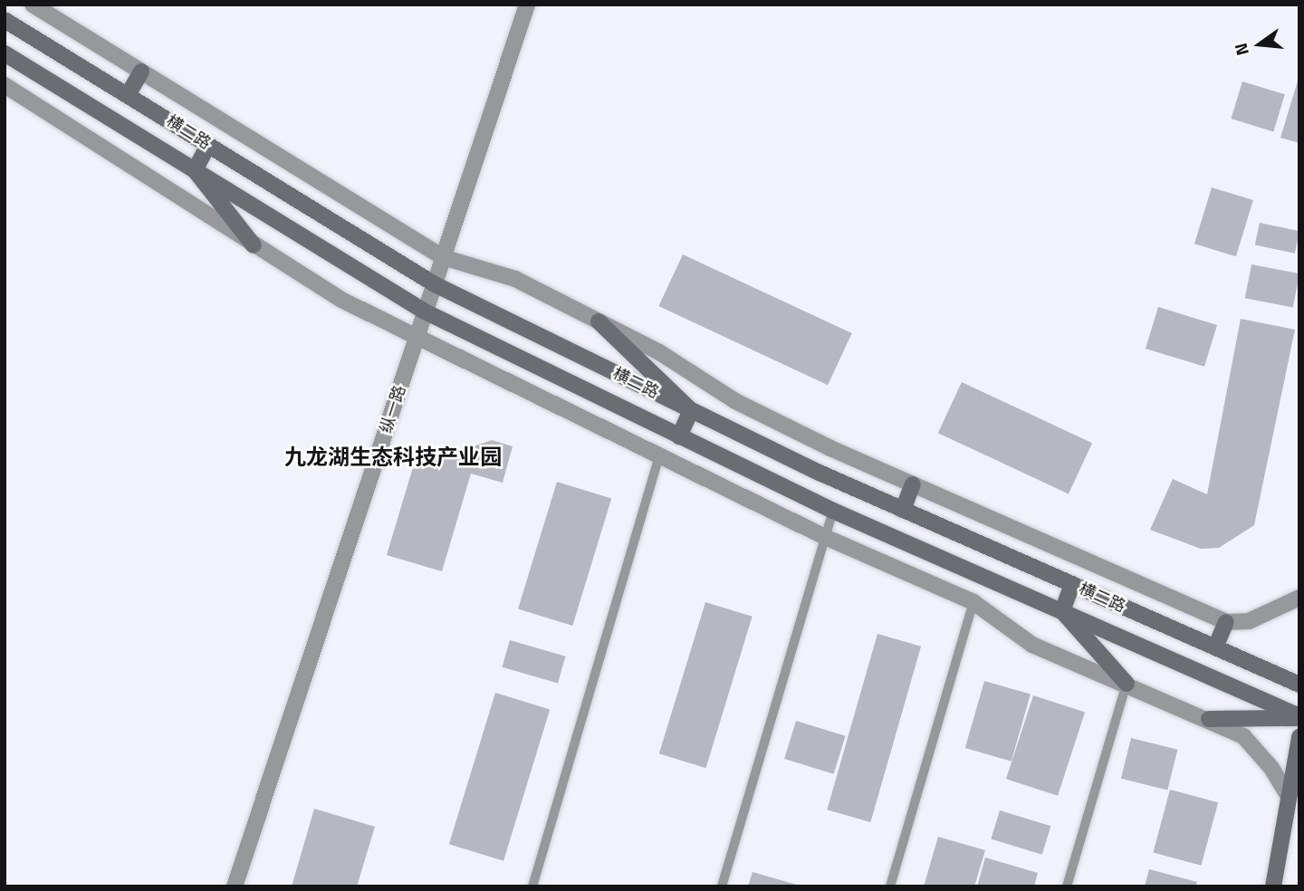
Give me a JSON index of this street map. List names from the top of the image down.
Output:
{
  "streets": {
    "main road": ["横二路"],
    "street": ["纵一路"]
  },
  "crossings": [
    ["横二路", "纵一路"]
  ],
  "districts": ["九龙湖生态科技产业园"],
  "north": "left"
}
